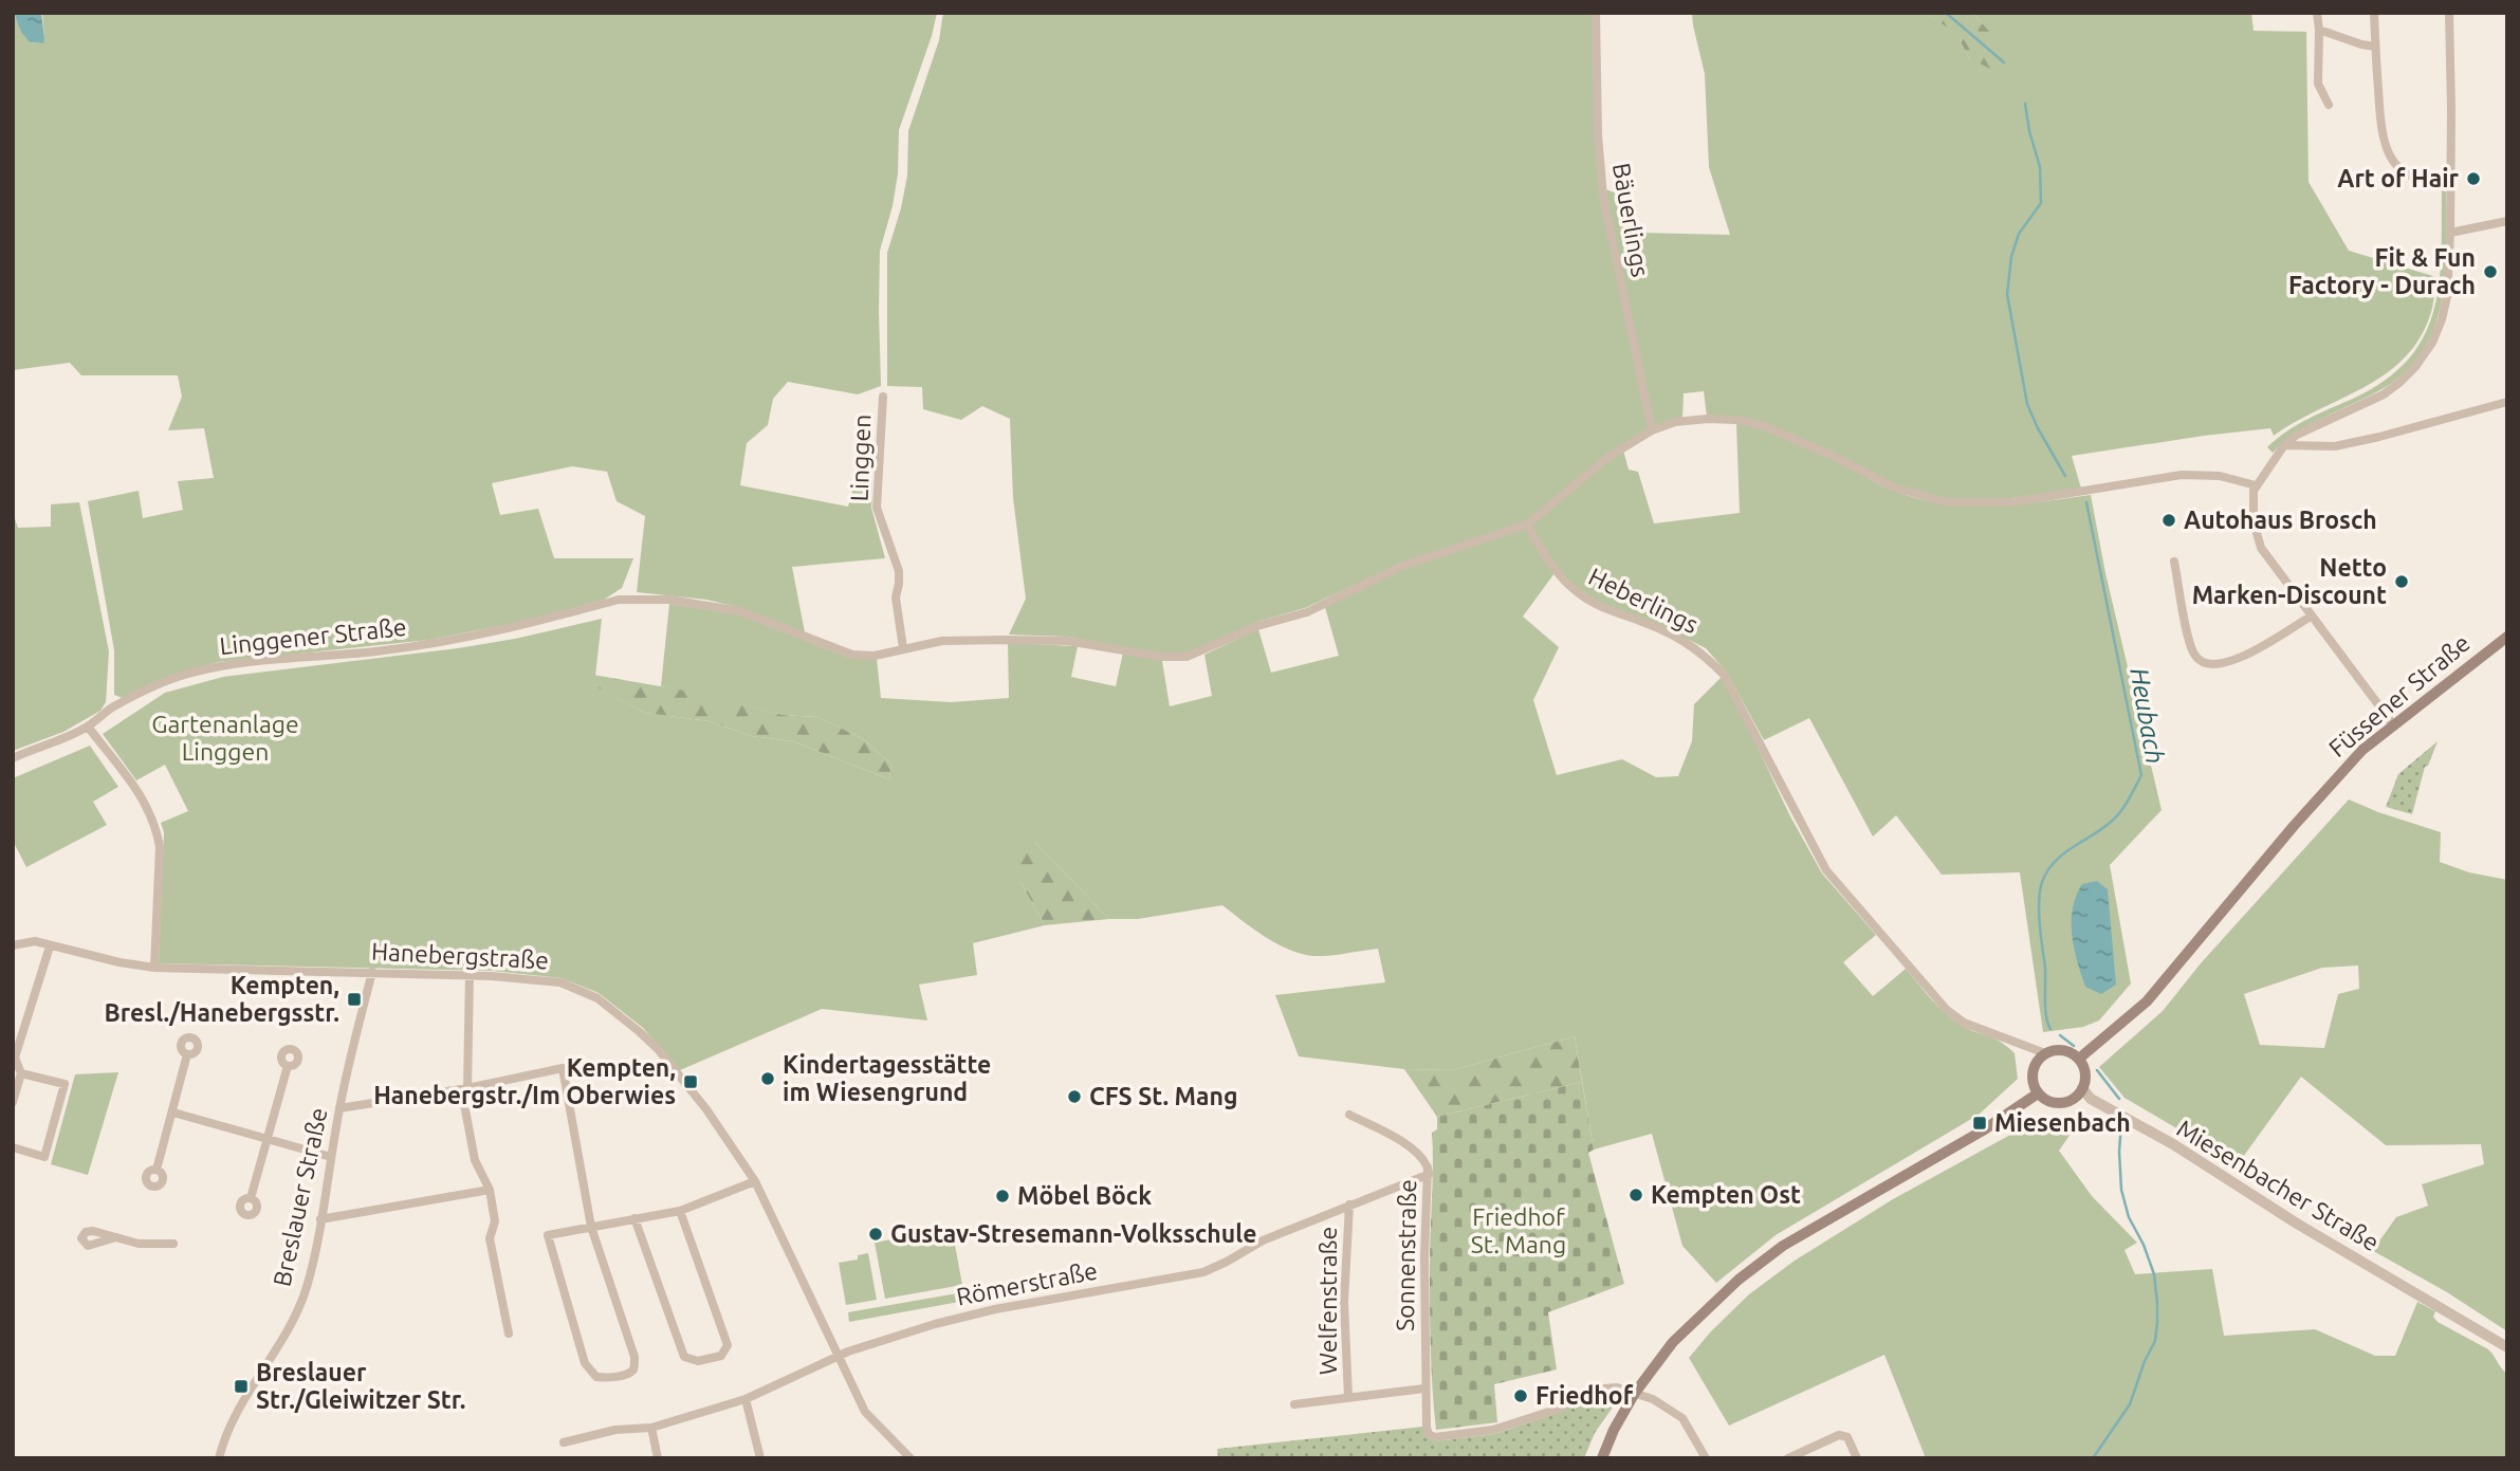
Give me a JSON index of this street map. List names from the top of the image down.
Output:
{
  "streets": {
    "main road": ["Füssener Straße"],
    "street": [
      "Bäuerlings",
      "Linggen",
      "Heberlings",
      "Linggener Straße",
      "Hanebergstraße",
      "Miesenbacher Straße",
      "Breslauer Straße",
      "Sonnenstraße",
      "Römerstraße",
      "Welfenstraße"
    ]
  },
  "crossings": [
    ["Linggen", "Linggener Straße"],
    ["Heberlings", "Linggener Straße"],
    ["Heberlings", "Füssener Straße"],
    ["Heberlings", "Miesenbacher Straße"],
    ["Füssener Straße", "Miesenbacher Straße"],
    ["Hanebergstraße", "Breslauer Straße"],
    ["Hanebergstraße", "Römerstraße"],
    ["Sonnenstraße", "Römerstraße"],
    ["Römerstraße", "Welfenstraße"]
  ],
  "water": ["Heubach"],
  "parks": ["Gartenanlage Linggen", "Friedhof St. Mang"],
  "places": {
    "other": [
      "Art of Hair",
      "Fit & Fun Factory - Durach",
      "Autohaus Brosch",
      "Netto Marken-Discount",
      "Kindertagesstätte im Wiesengrund",
      "CFS St. Mang",
      "Kempten Ost",
      "Möbel Böck",
      "Gustav-Stresemann-Volksschule",
      "Friedhof"
    ],
    "transit": [
      "Kempten, Bresl./Hanebergsstr.",
      "Kempten, Hanebergstr./Im Oberwies",
      "Miesenbach",
      "Breslauer Str./Gleiwitzer Str."
    ]
  }
}
